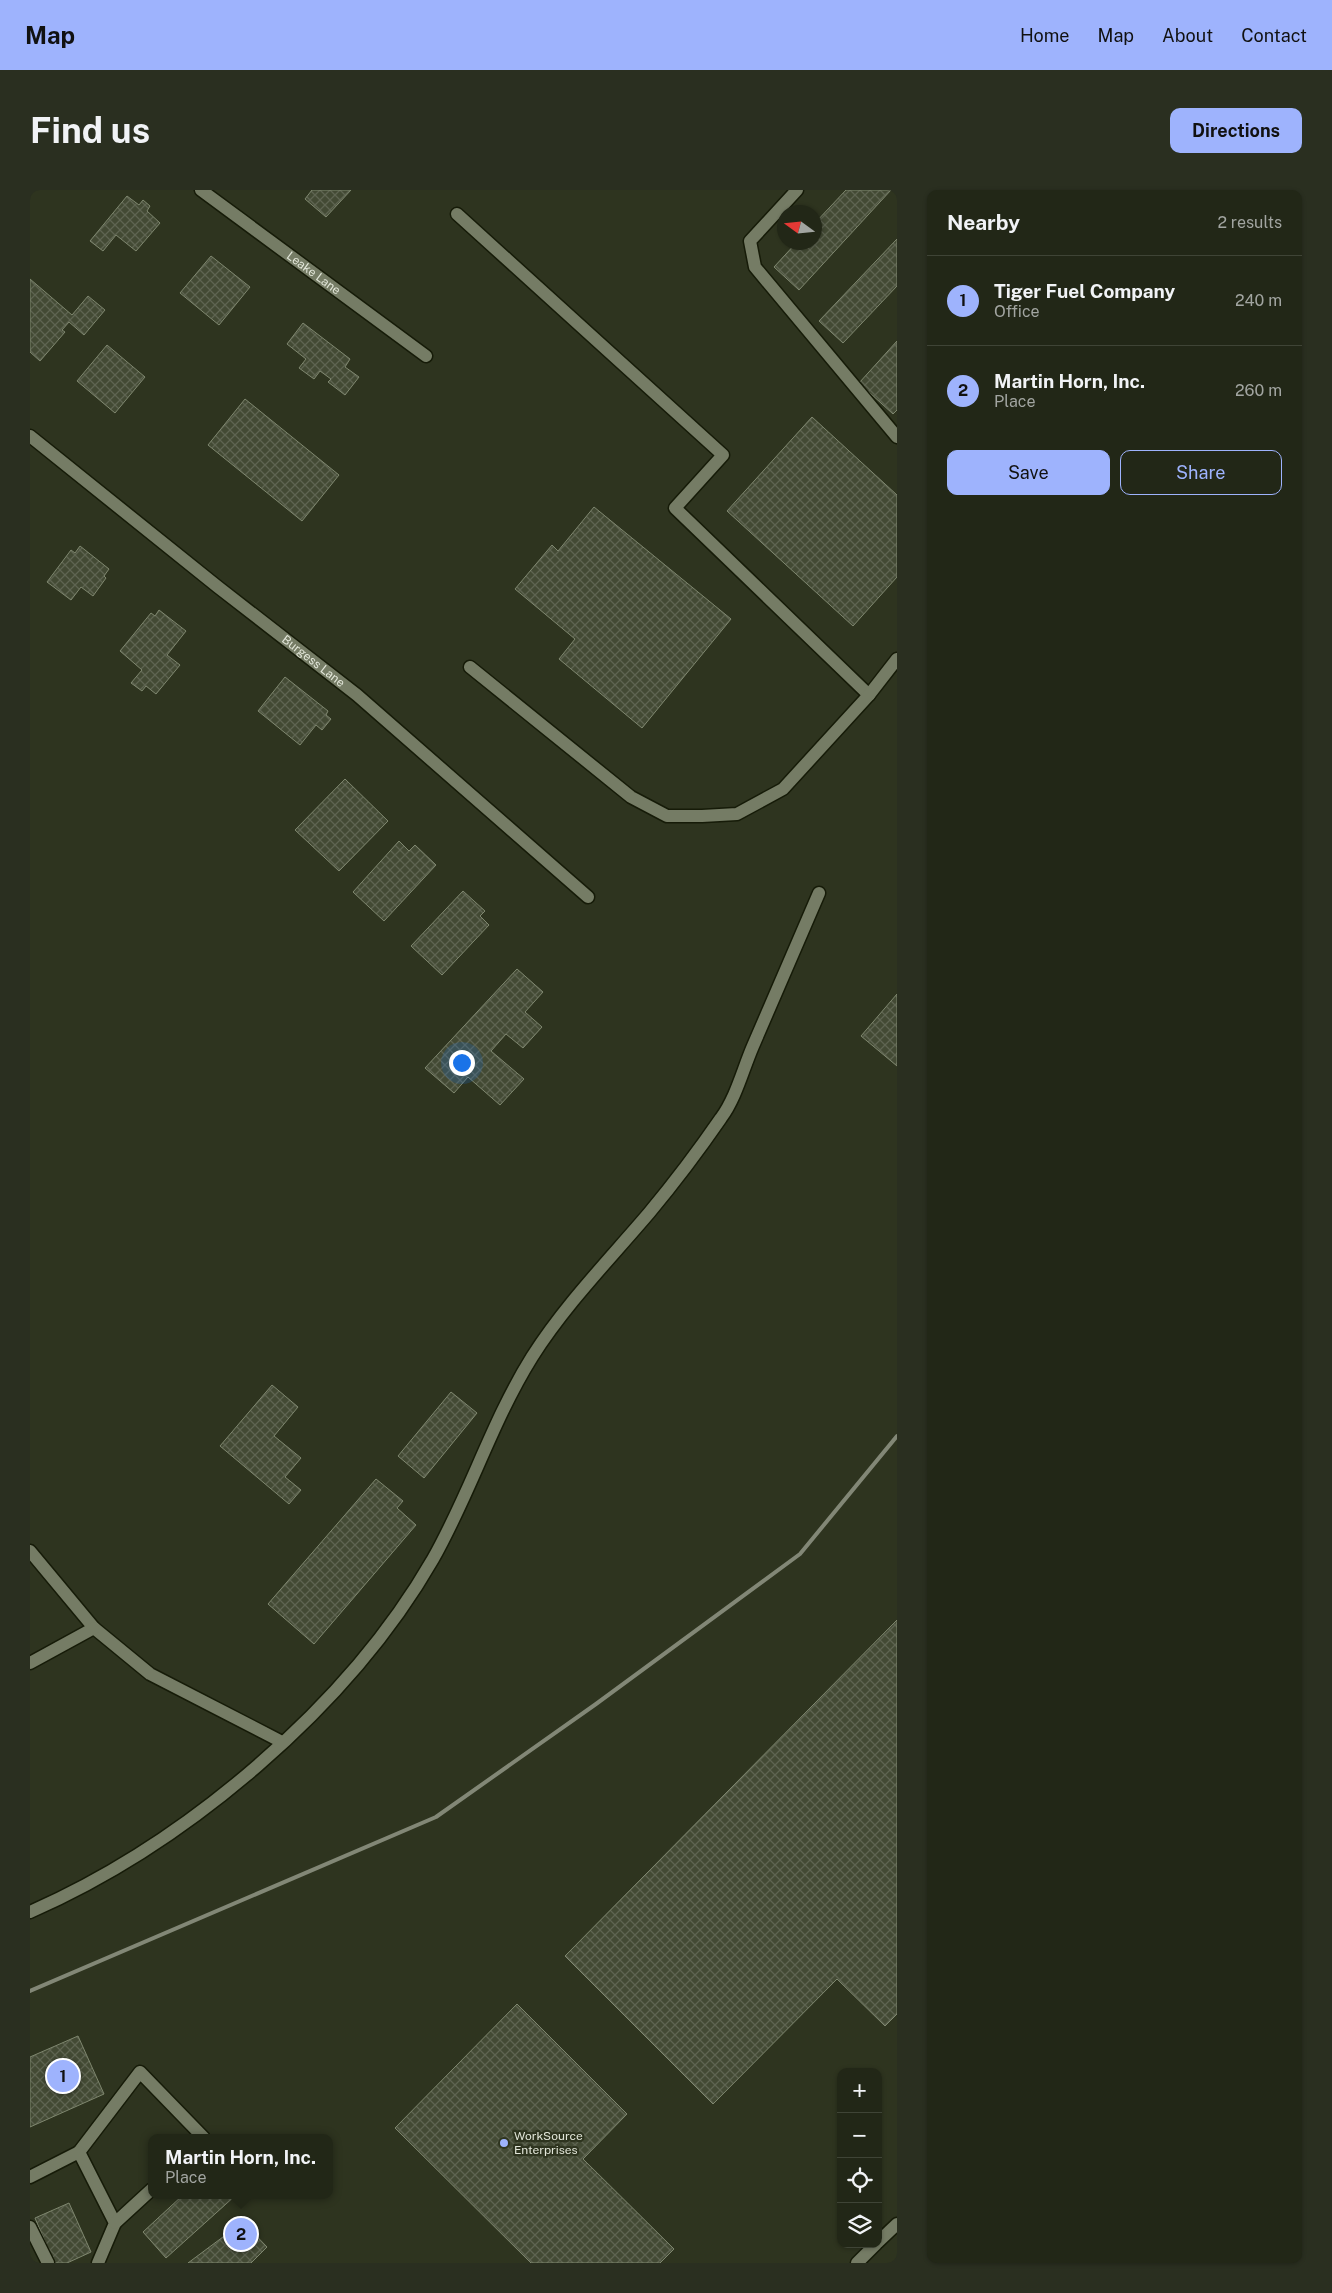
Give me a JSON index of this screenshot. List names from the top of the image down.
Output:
{
  "streets": {
    "street": ["Leake Lane", "Burgess Lane"]
  },
  "places": ["WorkSource Enterprises"],
  "north": "left",
  "page": {
    "header": "Map",
    "nav": [
      "Home",
      "Map",
      "About",
      "Contact"
    ],
    "buttons": [
      "Directions",
      ["Save", "Share"]
    ],
    "title": "Find us",
    "heading": ["Nearby", "2 results"],
    "list": [
      {
        "mark": "1",
        "name": "Tiger Fuel Company",
        "note": "Office",
        "value": "240 m"
      },
      {
        "mark": "2",
        "name": "Martin Horn, Inc.",
        "note": "Place",
        "value": "260 m"
      }
    ],
    "pins": ["1", "2"],
    "map_buttons": ["+", "−"],
    "popup": ["Martin Horn, Inc.", "Place"]
  }
}
